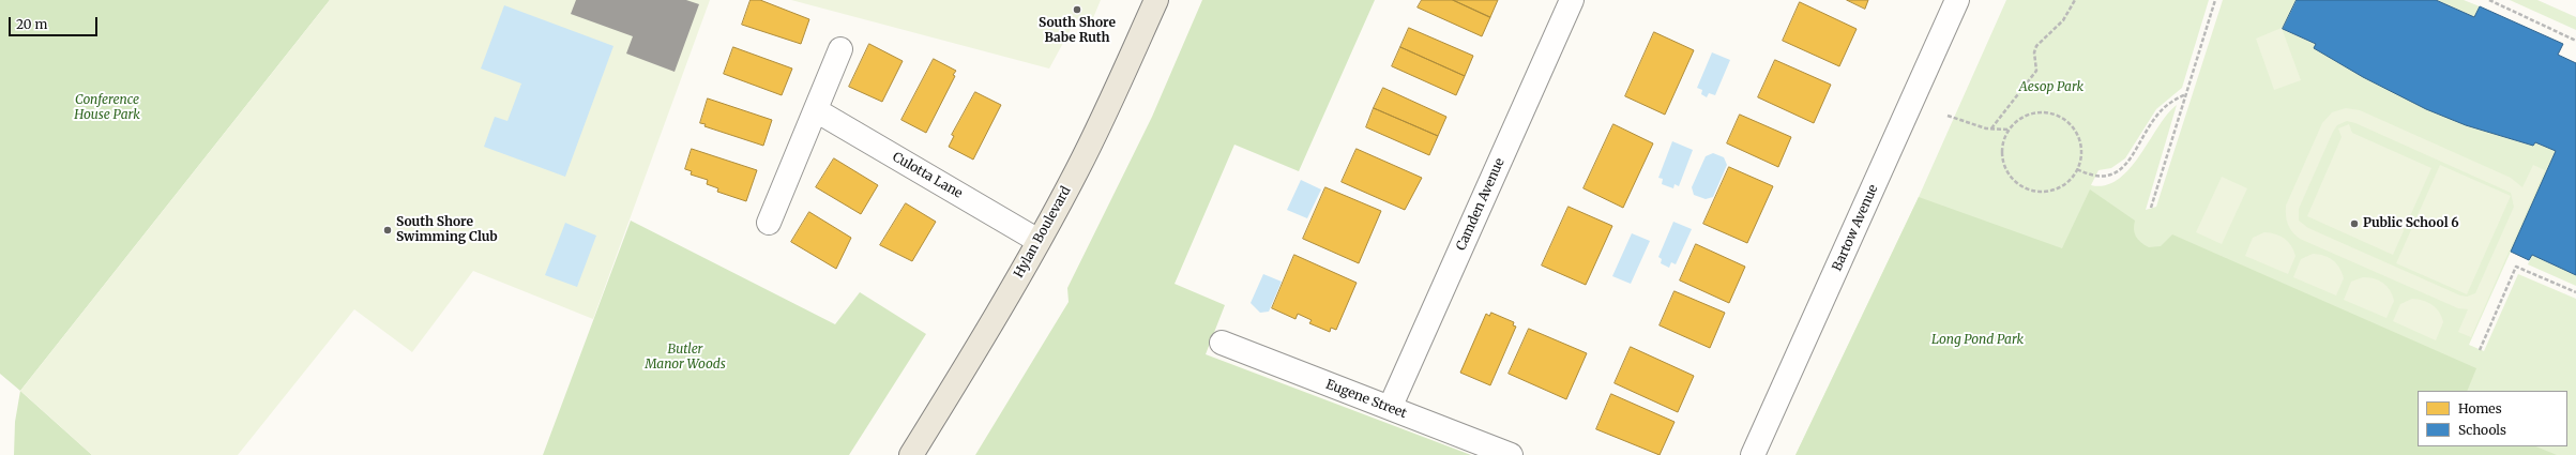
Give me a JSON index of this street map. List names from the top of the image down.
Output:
{
  "streets": {
    "main road": ["Hylan Boulevard"],
    "street": [
      "Culotta Lane",
      "Camden Avenue",
      "Bartow Avenue",
      "Eugene Street"
    ]
  },
  "crossings": [
    ["Culotta Lane", "Hylan Boulevard"],
    ["Camden Avenue", "Eugene Street"]
  ],
  "parks": [
    "Aesop Park",
    "Conference House Park",
    "Long Pond Park",
    "Butler Manor Woods"
  ],
  "places": ["South Shore Babe Ruth", "Public School 6", "South Shore Swimming Club"],
  "legend": ["Homes", "Schools"],
  "scale_bar": "20 m"
}
